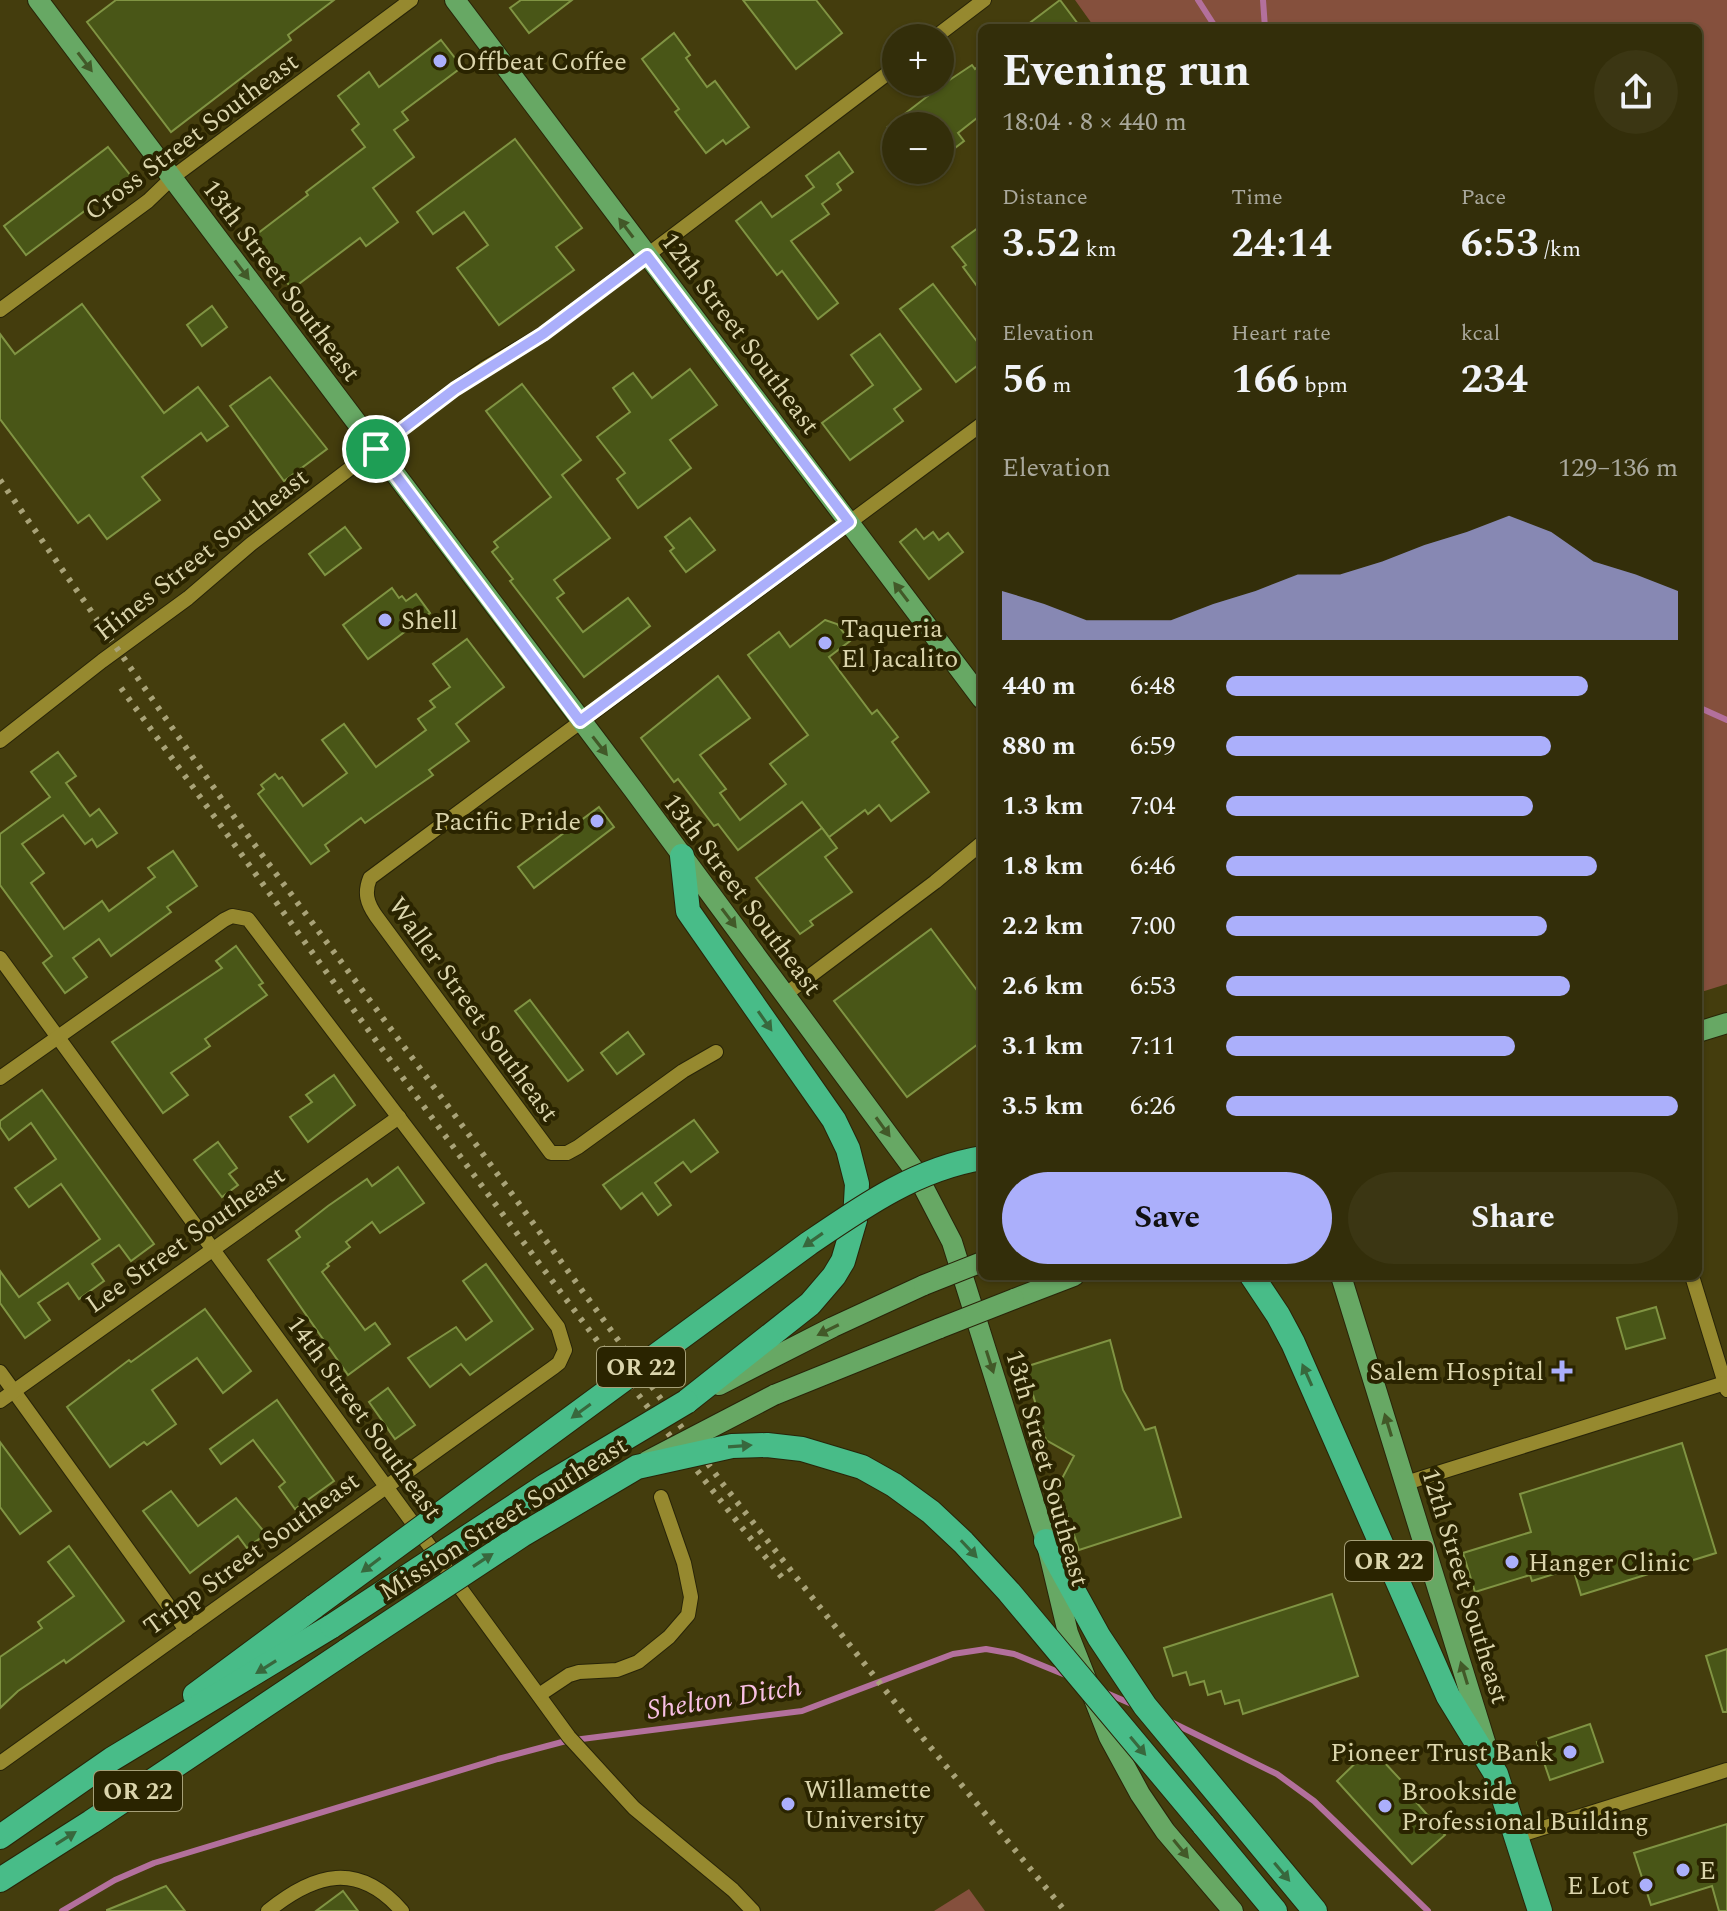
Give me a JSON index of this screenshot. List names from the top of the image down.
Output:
{
  "streets": {
    "highway": ["12th Street Southeast", "OR 22", "Mission Street Southeast"],
    "main road": ["13th Street Southeast"],
    "street": [
      "Cross Street Southeast",
      "Hines Street Southeast",
      "Waller Street Southeast",
      "Lee Street Southeast",
      "14th Street Southeast",
      "Tripp Street Southeast"
    ]
  },
  "crossings": [
    ["Cross Street Southeast", "13th Street Southeast"],
    ["13th Street Southeast", "Hines Street Southeast"],
    ["13th Street Southeast", "Waller Street Southeast"],
    ["13th Street Southeast", "Mission Street Southeast"],
    ["12th Street Southeast", "Hines Street Southeast"],
    ["12th Street Southeast", "Waller Street Southeast"],
    ["12th Street Southeast", "OR 22"],
    ["Lee Street Southeast", "14th Street Southeast"],
    ["Lee Street Southeast", "Tripp Street Southeast"],
    ["OR 22", "Mission Street Southeast"],
    ["14th Street Southeast", "Tripp Street Southeast"]
  ],
  "one_way": ["13th Street Southeast", "12th Street Southeast"],
  "water": ["Shelton Ditch"],
  "places": {
    "other": [
      "Offbeat Coffee",
      "Shell",
      "Taqueria El Jacalito",
      "Pacific Pride",
      "Hanger Clinic",
      "Pioneer Trust Bank",
      "Willamette University",
      "Brookside Professional Building",
      "E",
      "E Lot"
    ],
    "health": ["Salem Hospital"]
  },
  "page": {
    "map_buttons": ["+", "−"],
    "heading": ["Evening run", "18:04 · 8 × 440 m"],
    "stats": [
      ["Distance", "3.52 km"],
      ["Time", "24:14"],
      ["Pace", "6:53 /km"],
      ["Elevation", "56 m"],
      ["Heart rate", "166 bpm"],
      ["kcal", "234"]
    ],
    "chart": ["Elevation", "129–136 m"],
    "list": [
      {
        "name": "440 m",
        "note": "6:48"
      },
      {
        "name": "880 m",
        "note": "6:59"
      },
      {
        "name": "1.3 km",
        "note": "7:04"
      },
      {
        "name": "1.8 km",
        "note": "6:46"
      },
      {
        "name": "2.2 km",
        "note": "7:00"
      },
      {
        "name": "2.6 km",
        "note": "6:53"
      },
      {
        "name": "3.1 km",
        "note": "7:11"
      },
      {
        "name": "3.5 km",
        "note": "6:26"
      }
    ],
    "buttons": ["Save", "Share"]
  }
}
